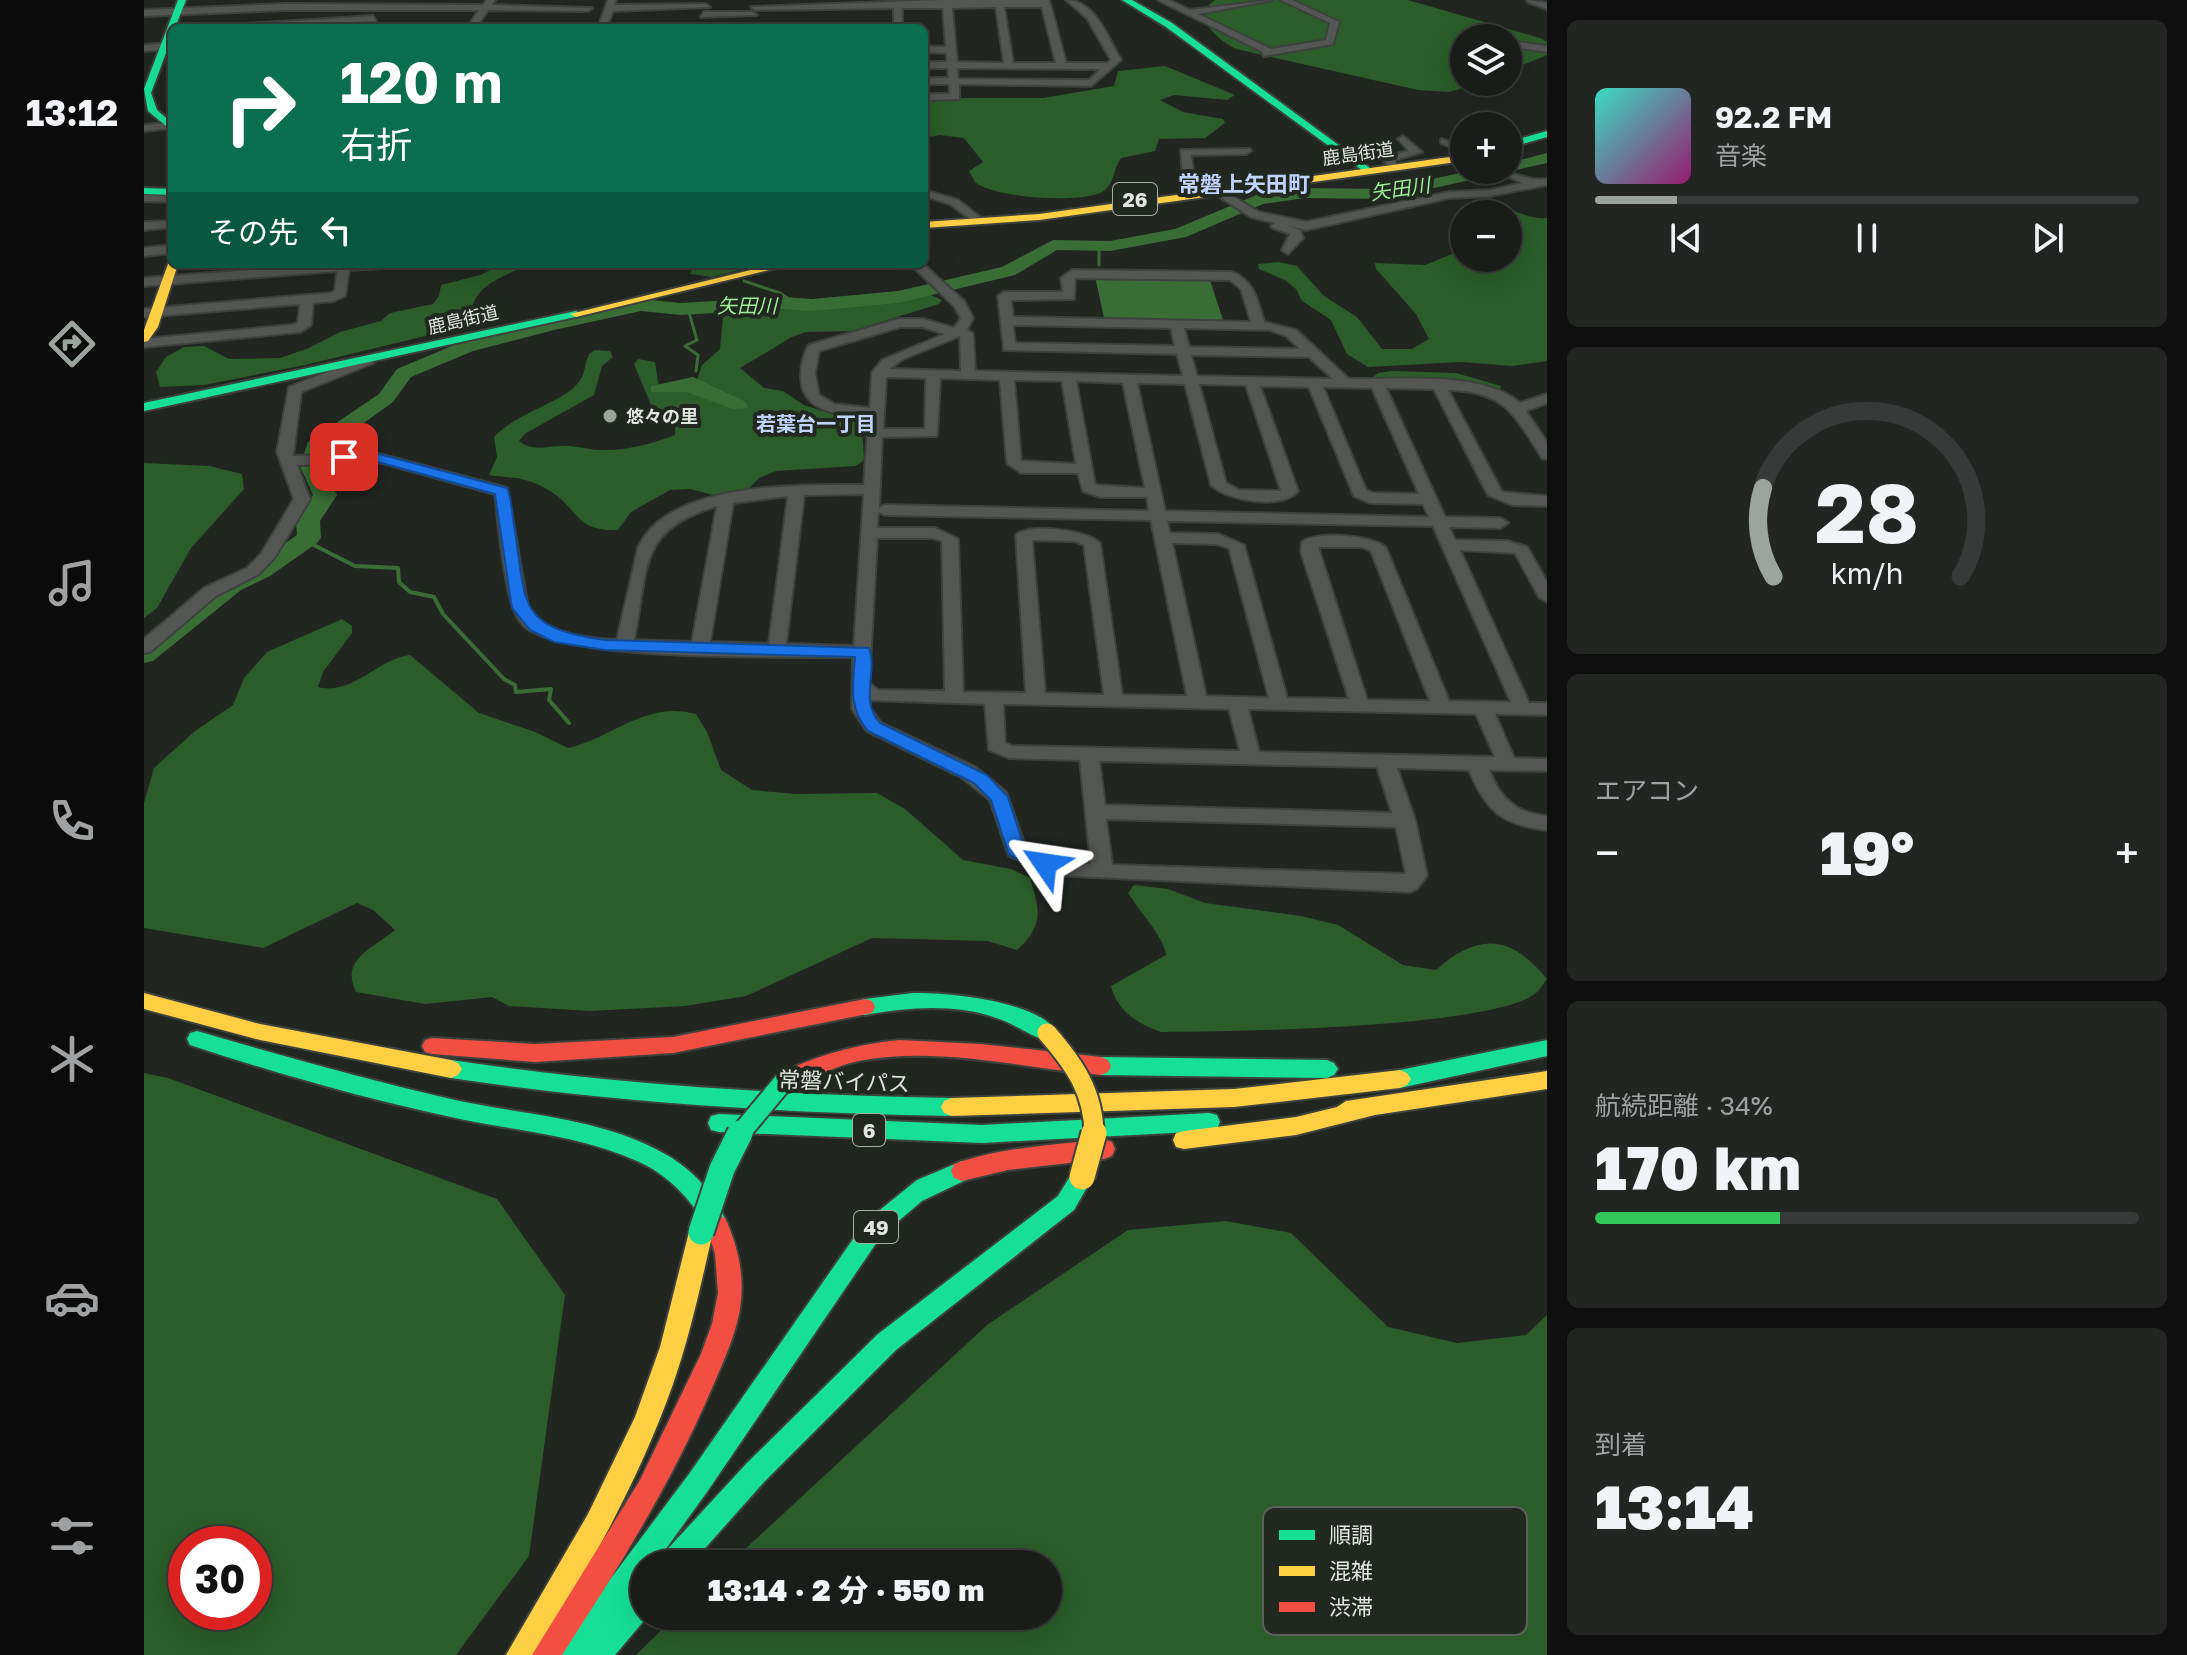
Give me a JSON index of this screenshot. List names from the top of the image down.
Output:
{
  "streets": {
    "main road": [
      "鹿島街道",
      "26",
      "常磐バイパス",
      "6",
      "49"
    ]
  },
  "crossings": [
    ["鹿島街道", "26"],
    ["6", "49"]
  ],
  "districts": ["常磐上矢田町", "若葉台一丁目"],
  "water": ["矢田川"],
  "places": ["悠々の里"],
  "legend": ["順調", "混雑", "渋滞"],
  "page": {
    "tabs": "13:12",
    "map_buttons": ["+", "−"],
    "turn": ["120 m", "右折"],
    "song": ["92.2 FM", "音楽"],
    "then": "その先",
    "tile": [
      "エアコン",
      ["航続距離 · 34%", "170 km"],
      ["到着", "13:14"]
    ],
    "heat": ["−", "19°", "+"],
    "limit": "30",
    "trip": "13:14 · 2 分 · 550 m",
    "gauge": ["28", "km/h"]
  }
}
